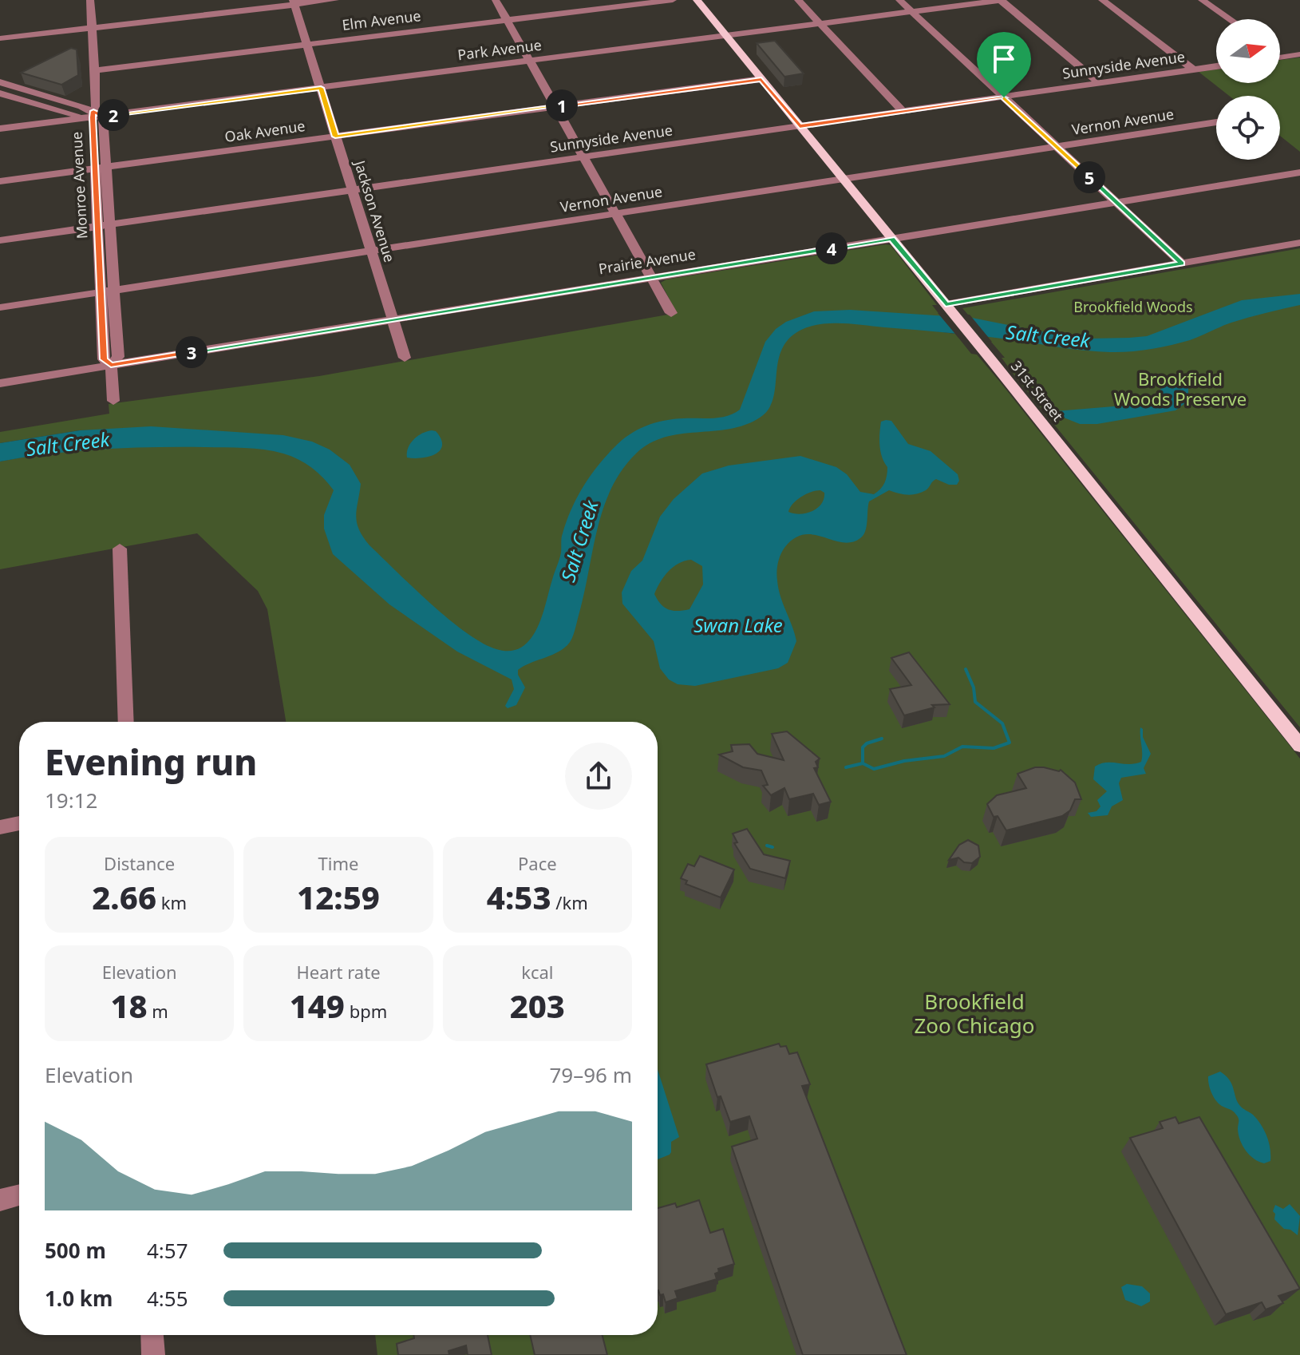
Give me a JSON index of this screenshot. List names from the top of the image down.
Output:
{
  "streets": {
    "main road": ["31st Street"],
    "street": [
      "Elm Avenue",
      "Park Avenue",
      "Sunnyside Avenue",
      "Vernon Avenue",
      "Oak Avenue",
      "Monroe Avenue",
      "Jackson Avenue",
      "Prairie Avenue"
    ]
  },
  "crossings": [
    ["Elm Avenue", "Monroe Avenue"],
    ["Elm Avenue", "Jackson Avenue"],
    ["Park Avenue", "Monroe Avenue"],
    ["Park Avenue", "Jackson Avenue"],
    ["Park Avenue", "31st Street"],
    ["Sunnyside Avenue", "Monroe Avenue"],
    ["Sunnyside Avenue", "Jackson Avenue"],
    ["Sunnyside Avenue", "31st Street"],
    ["Vernon Avenue", "Monroe Avenue"],
    ["Vernon Avenue", "Jackson Avenue"],
    ["Vernon Avenue", "31st Street"],
    ["Oak Avenue", "Monroe Avenue"],
    ["Oak Avenue", "Jackson Avenue"],
    ["Oak Avenue", "31st Street"],
    ["Monroe Avenue", "Prairie Avenue"],
    ["Jackson Avenue", "Prairie Avenue"],
    ["Prairie Avenue", "31st Street"]
  ],
  "water": ["Salt Creek", "Swan Lake"],
  "parks": ["Brookfield Woods", "Brookfield Woods Preserve", "Brookfield Zoo Chicago"],
  "north": "right",
  "page": {
    "pins": [
      "1",
      "2",
      "5",
      "4",
      "3"
    ],
    "heading": ["Evening run", "19:12"],
    "stats": [
      ["Distance", "2.66 km"],
      ["Time", "12:59"],
      ["Pace", "4:53 /km"],
      ["Elevation", "18 m"],
      ["Heart rate", "149 bpm"],
      ["kcal", "203"]
    ],
    "chart": ["Elevation", "79–96 m"],
    "list": [
      {
        "name": "500 m",
        "note": "4:57"
      },
      {
        "name": "1.0 km",
        "note": "4:55"
      }
    ]
  }
}
